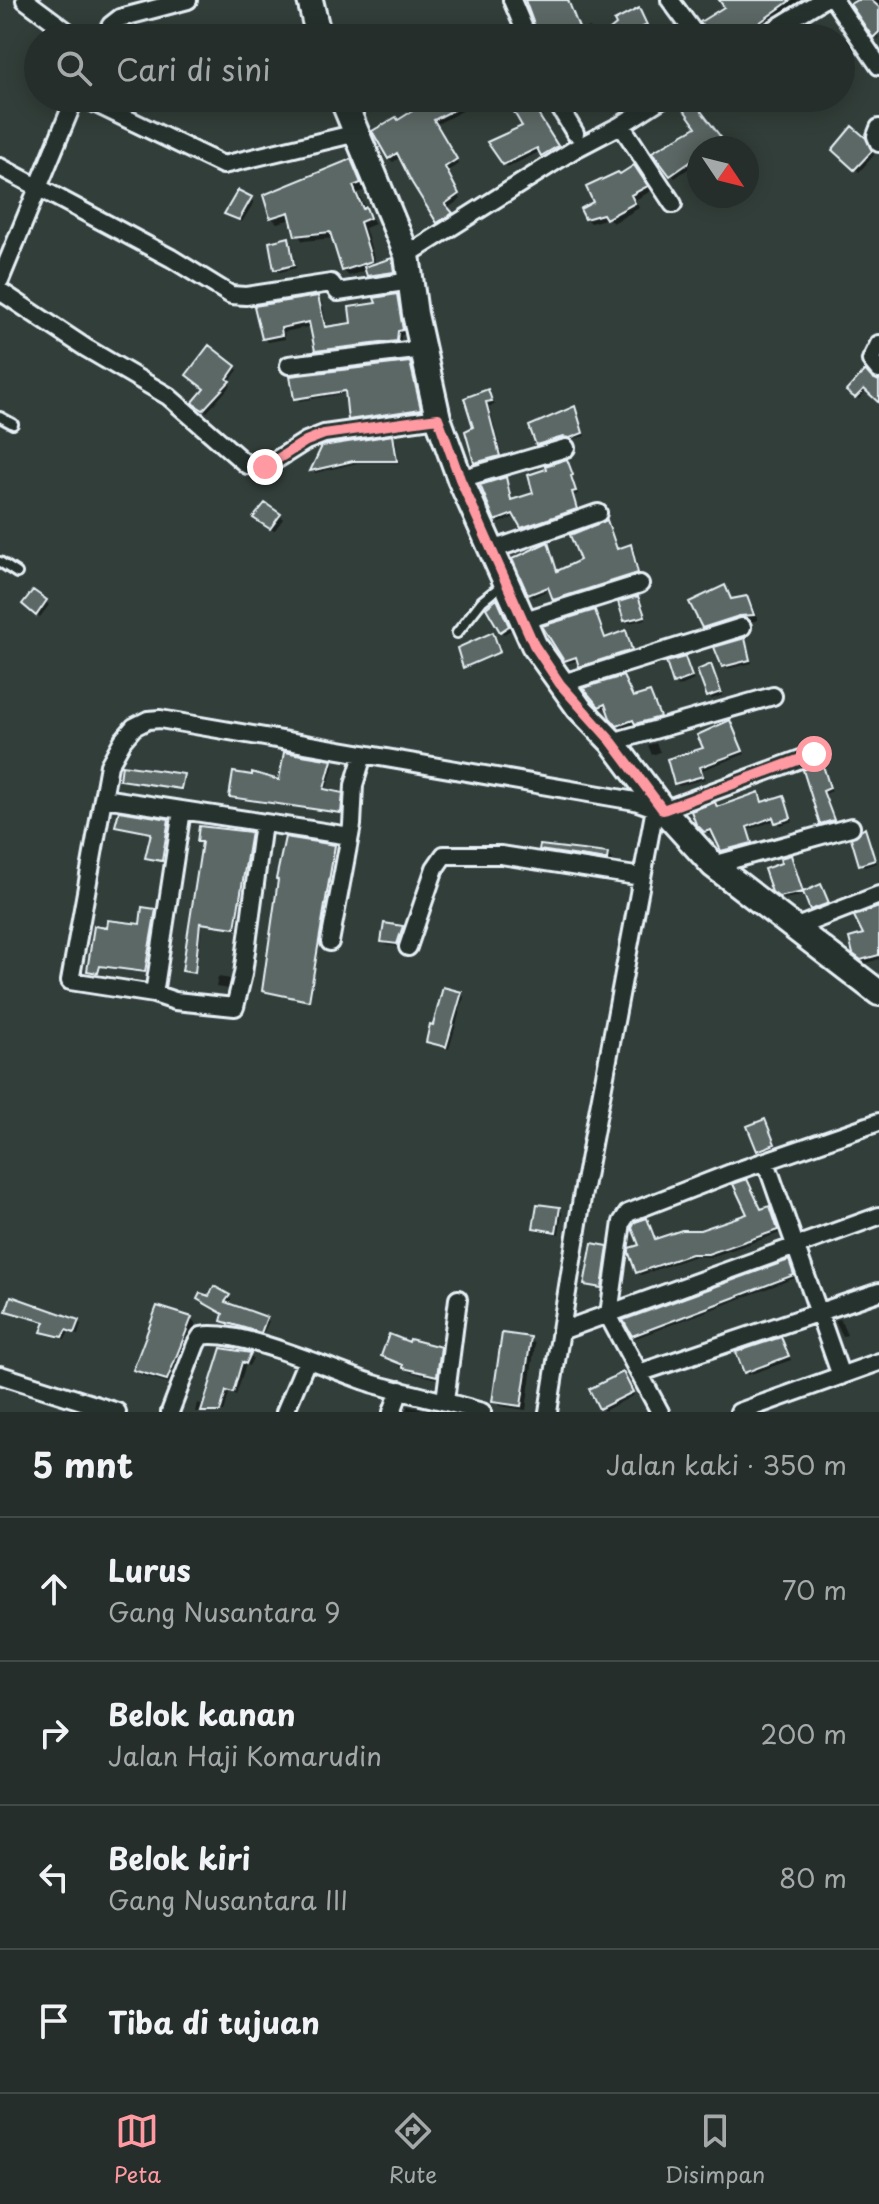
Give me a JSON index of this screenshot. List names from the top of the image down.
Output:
{
  "north": "bottom right",
  "page": {
    "search": "Cari di sini",
    "heading": ["5 mnt", "Jalan kaki · 350 m"],
    "list": [
      ["Lurus", "Gang Nusantara 9", "70 m"],
      ["Belok kanan", "Jalan Haji Komarudin", "200 m"],
      ["Belok kiri", "Gang Nusantara III", "80 m"],
      "Tiba di tujuan"
    ],
    "nav": ["Peta", "Rute", "Disimpan"]
  }
}
